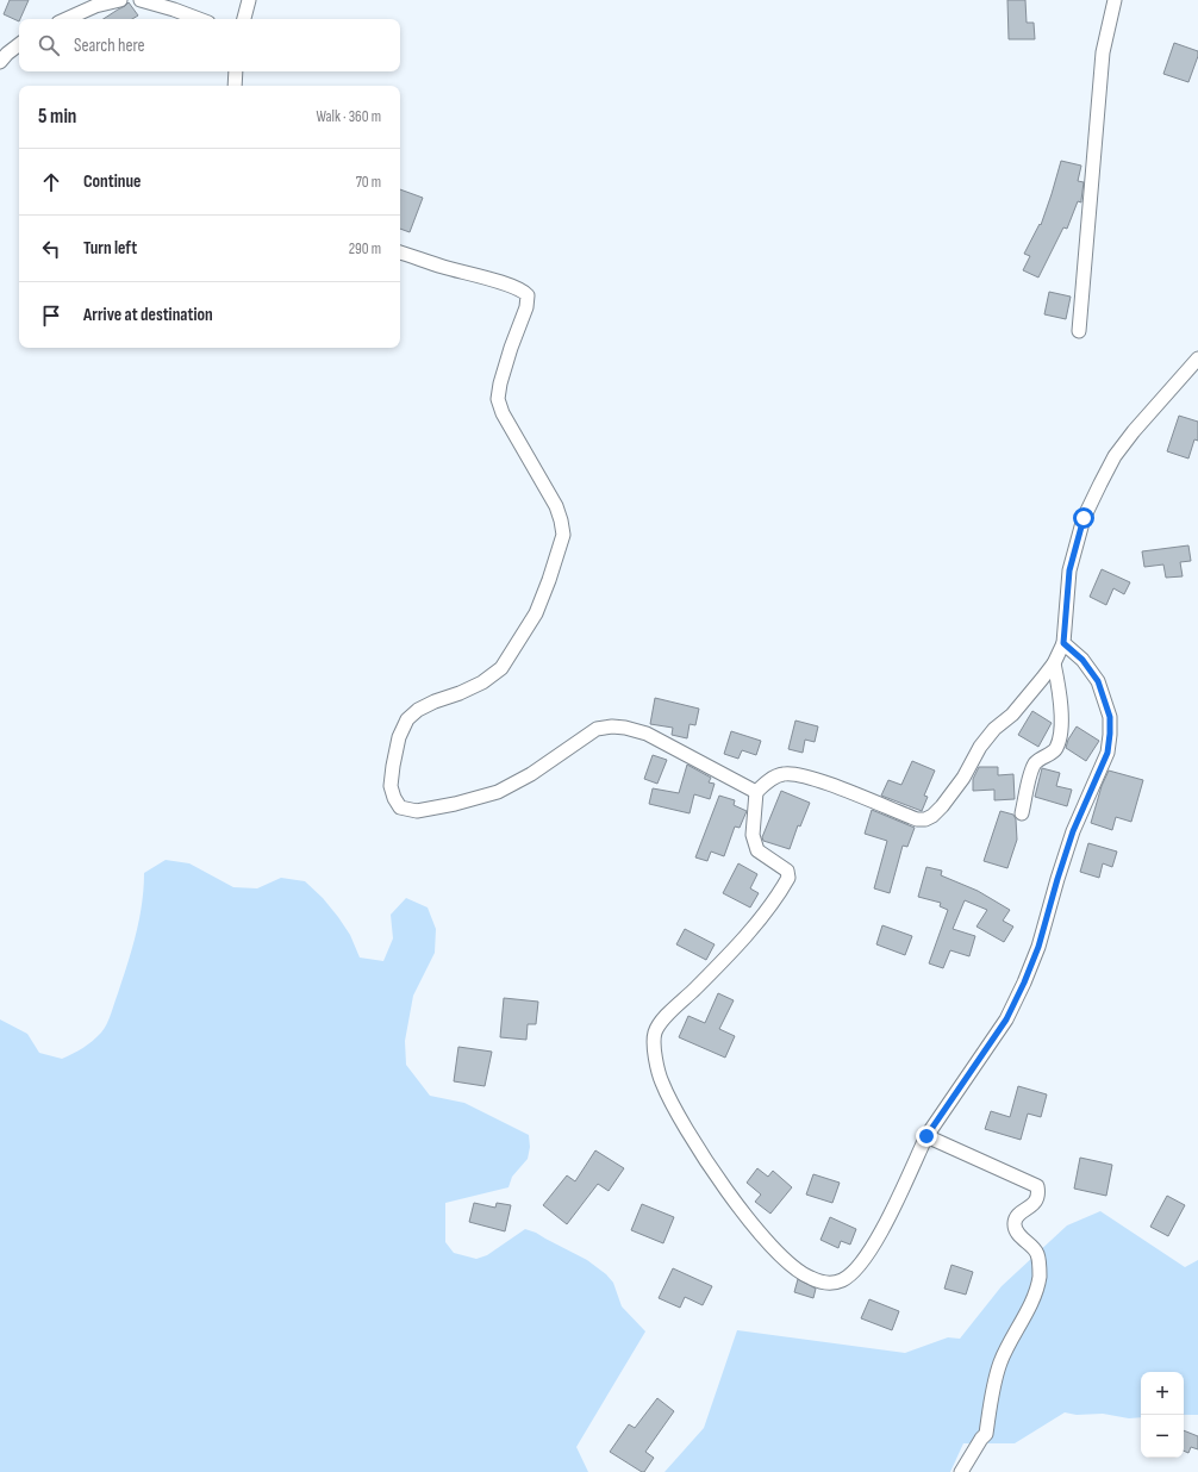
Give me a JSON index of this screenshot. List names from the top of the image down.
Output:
{
  "page": {
    "search": "Search here",
    "heading": ["5 min", "Walk · 360 m"],
    "list": [
      ["Continue", "70 m"],
      ["Turn left", "290 m"],
      "Arrive at destination"
    ],
    "map_buttons": ["+", "−"]
  }
}
